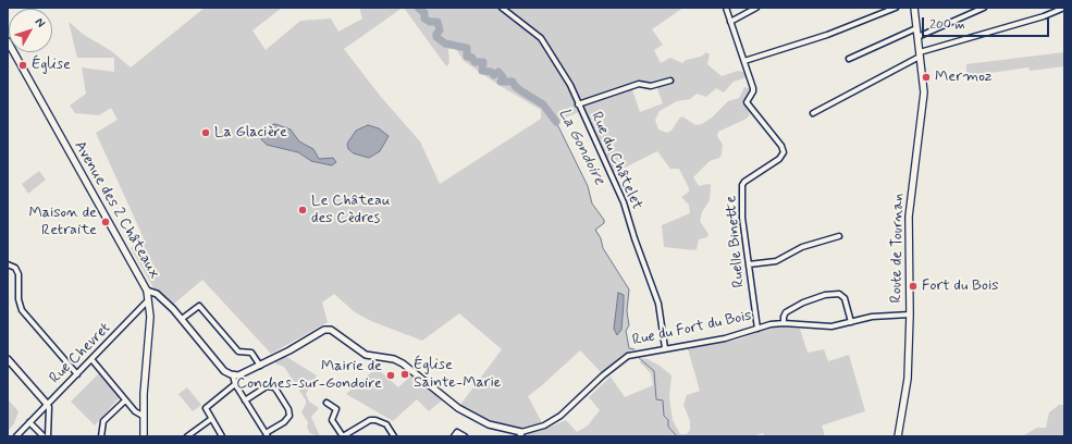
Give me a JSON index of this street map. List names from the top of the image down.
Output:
{
  "streets": {
    "main road": ["Avenue des 2 Châteaux", "Route de Tournan"],
    "street": [
      "Rue du Châtelet",
      "Ruelle Binette",
      "Rue du Fort du Bois",
      "Rue Chevret"
    ]
  },
  "crossings": [
    ["Rue du Châtelet", "Rue du Fort du Bois"],
    ["Avenue des 2 Châteaux", "Rue Chevret"],
    ["Ruelle Binette", "Rue du Fort du Bois"],
    ["Route de Tournan", "Rue du Fort du Bois"]
  ],
  "water": ["La Gondoire"],
  "places": [
    "Église",
    "Mermoz",
    "La Glacière",
    "Le Château des Cèdres",
    "Maison de Retraite",
    "Fort du Bois",
    "Église Sainte-Marie",
    "Mairie de Conches-sur-Gondoire"
  ],
  "scale_bar": "200 m",
  "north": "top right"
}
